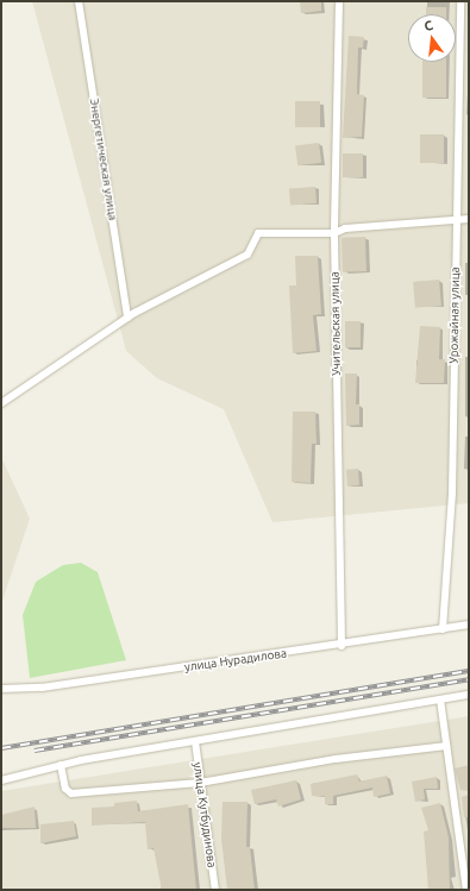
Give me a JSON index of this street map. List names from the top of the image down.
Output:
{
  "streets": {
    "street": [
      "Энергетическая улица",
      "Урожайная улица",
      "Учительская улица",
      "улица Нурадилова",
      "улица Кутбудинова"
    ]
  },
  "crossings": [
    ["Урожайная улица", "улица Нурадилова"],
    ["Учительская улица", "улица Нурадилова"]
  ],
  "north": "top"
}
